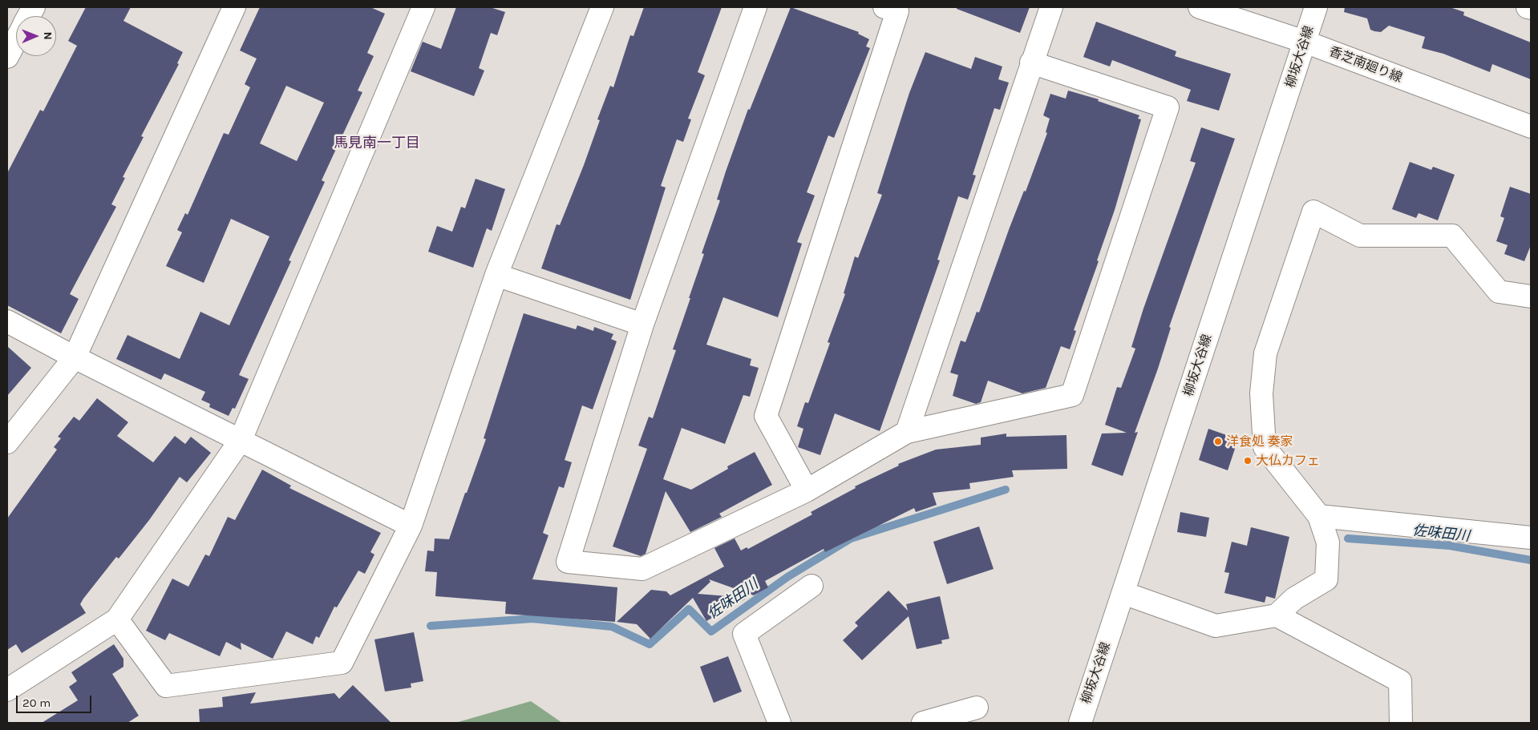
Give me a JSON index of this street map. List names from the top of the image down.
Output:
{
  "streets": {
    "street": ["柳坂大谷線", "香芝南廻り線"]
  },
  "crossings": [
    ["柳坂大谷線", "香芝南廻り線"]
  ],
  "districts": ["馬見南一丁目"],
  "water": ["佐味田川"],
  "places": ["洋食処 奏家", "大仏カフェ"],
  "scale_bar": "20 m",
  "north": "right"
}
